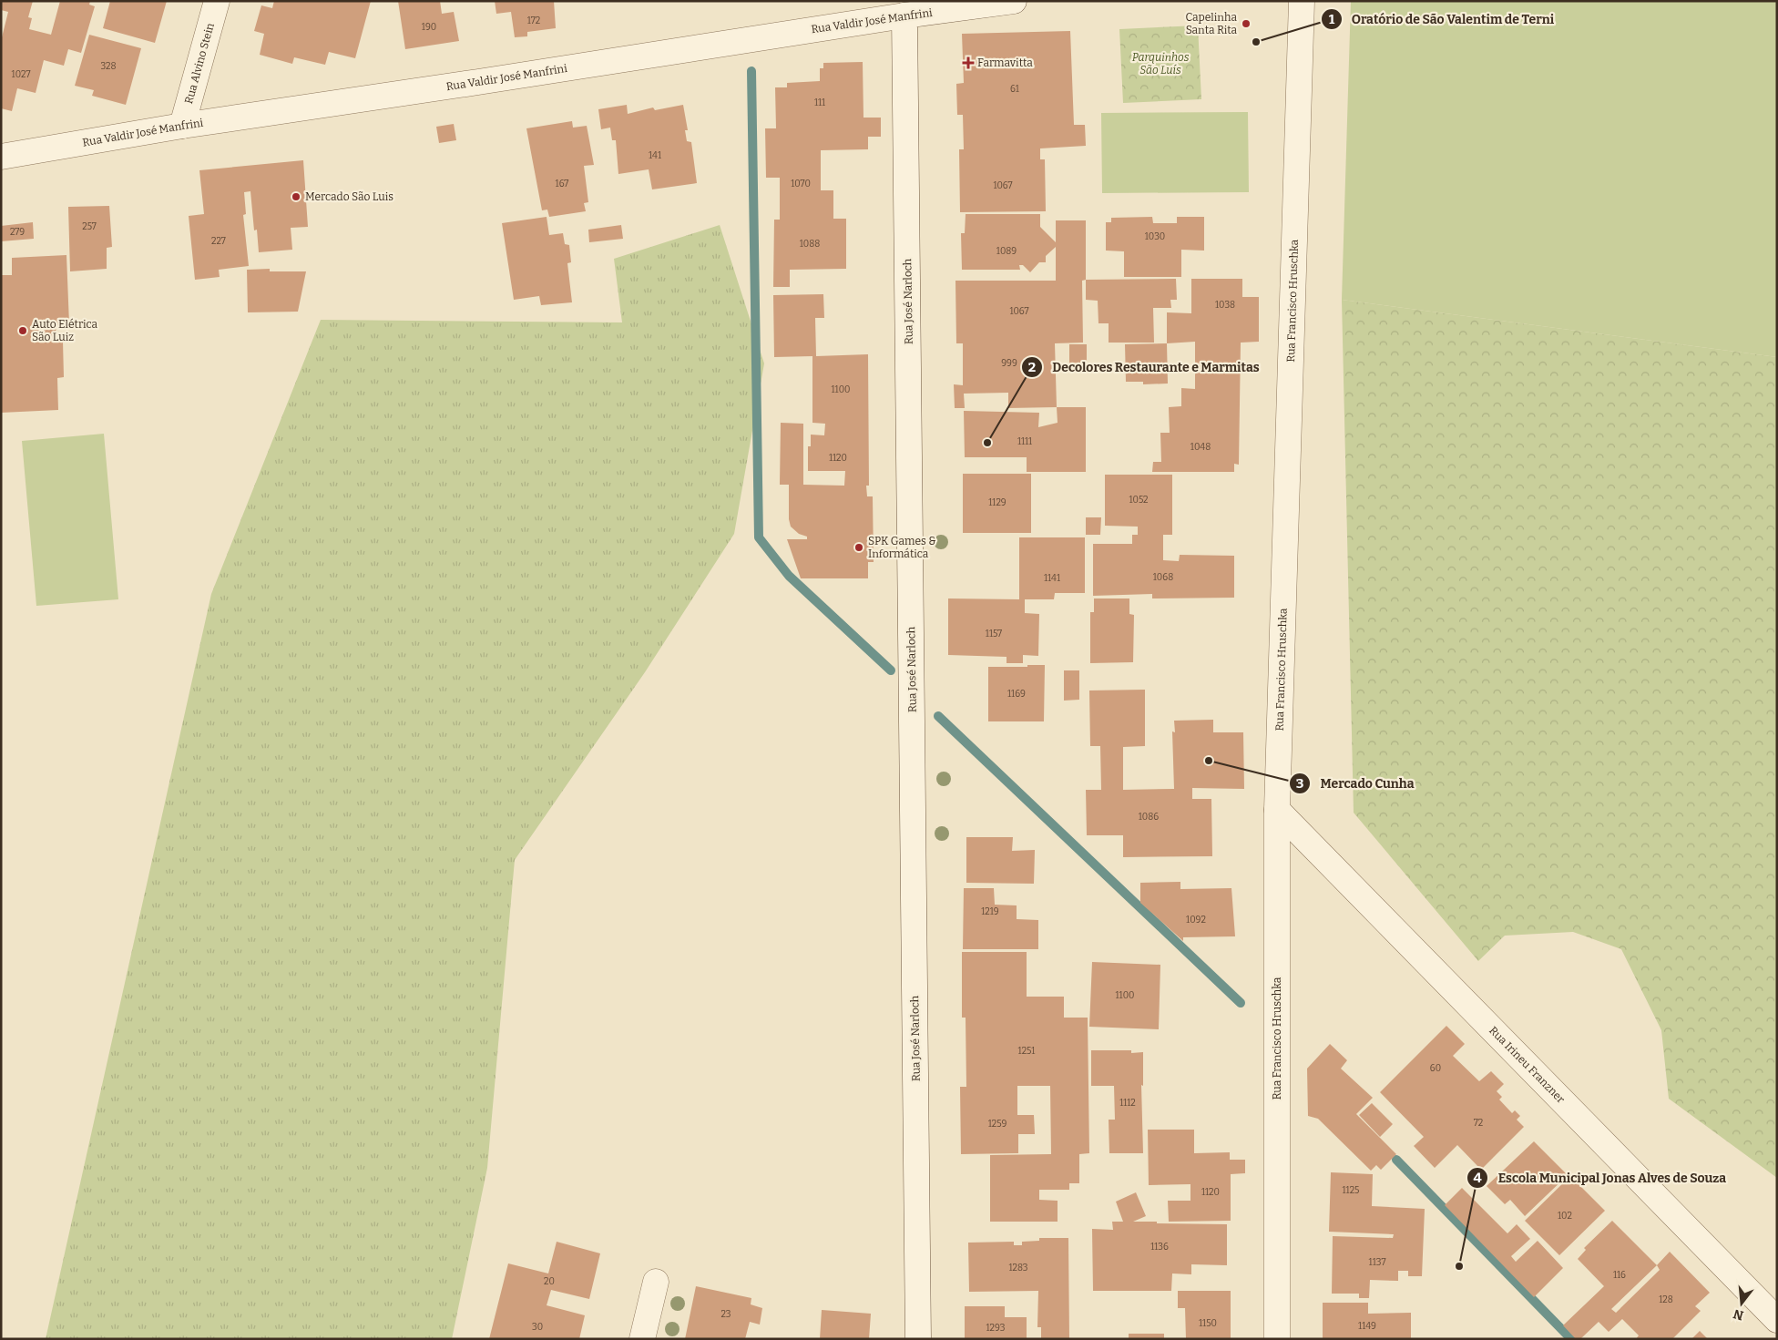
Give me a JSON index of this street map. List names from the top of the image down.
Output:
{
  "streets": {
    "street": [
      "Rua Valdir José Manfrini",
      "Rua Alvino Stein",
      "Rua José Narloch",
      "Rua Francisco Hruschka",
      "Rua Irineu Franzner"
    ]
  },
  "crossings": [
    ["Rua Valdir José Manfrini", "Rua Alvino Stein"],
    ["Rua Valdir José Manfrini", "Rua José Narloch"],
    ["Rua Francisco Hruschka", "Rua Irineu Franzner"]
  ],
  "parks": ["Parquinhos São Luís"],
  "places": {
    "other": [
      "Capelinha Santa Rita",
      "Oratório de São Valentim de Terni",
      "Mercado São Luis",
      "Auto Elétrica São Luiz",
      "Decolores Restaurante e Marmitas",
      "SPK Games & Informática",
      "Mercado Cunha",
      "Escola Municipal Jonas Alves de Souza"
    ],
    "health": ["Farmavitta"]
  },
  "house_numbers": [
    "172",
    "190",
    "328",
    "1027",
    "61",
    "111",
    "141",
    "167",
    "1070",
    "1067",
    "257",
    "279",
    "1030",
    "227",
    "1088",
    "1089",
    "1038",
    "1067",
    "999",
    "1100",
    "1111",
    "1048",
    "1120",
    "1052",
    "1129",
    "1068",
    "1141",
    "1157",
    "1169",
    "1086",
    "1219",
    "1092",
    "1100",
    "1251",
    "60",
    "1112",
    "72",
    "1259",
    "1125",
    "1120",
    "102",
    "1136",
    "1137",
    "1283",
    "116",
    "20",
    "128",
    "23",
    "1150",
    "1149",
    "30",
    "1293"
  ],
  "north": "bottom"
}
